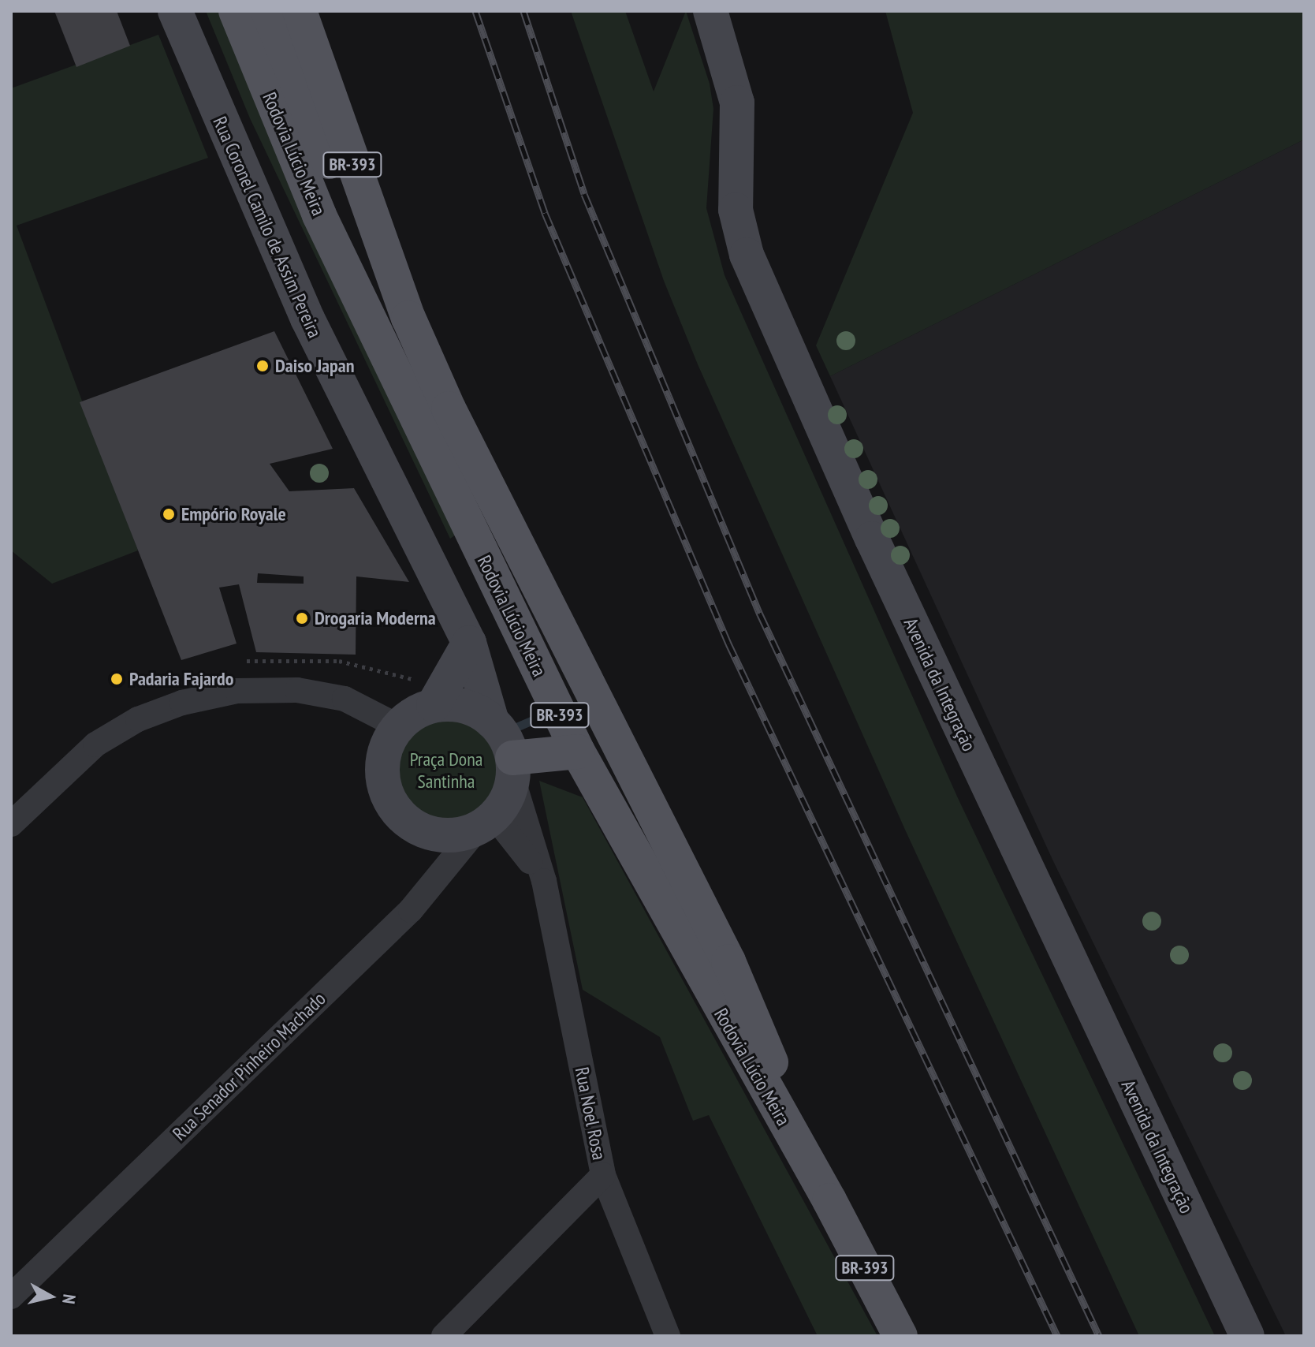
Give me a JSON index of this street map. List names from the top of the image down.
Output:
{
  "streets": {
    "main road": ["Rodovia Lúcio Meira", "BR-393"],
    "street": [
      "Rua Coronel Camilo de Assim Pereira",
      "Avenida da Integração",
      "Rua Senador Pinheiro Machado",
      "Rua Noel Rosa"
    ]
  },
  "crossings": [
    ["Rua Coronel Camilo de Assim Pereira", "Rua Senador Pinheiro Machado"],
    ["Rua Coronel Camilo de Assim Pereira", "Rua Noel Rosa"],
    ["Rua Senador Pinheiro Machado", "Rua Noel Rosa"]
  ],
  "parks": ["Praça Dona Santinha"],
  "places": [
    "Daiso Japan",
    "Empório Royale",
    "Drogaria Moderna",
    "Padaria Fajardo"
  ],
  "north": "right"
}
